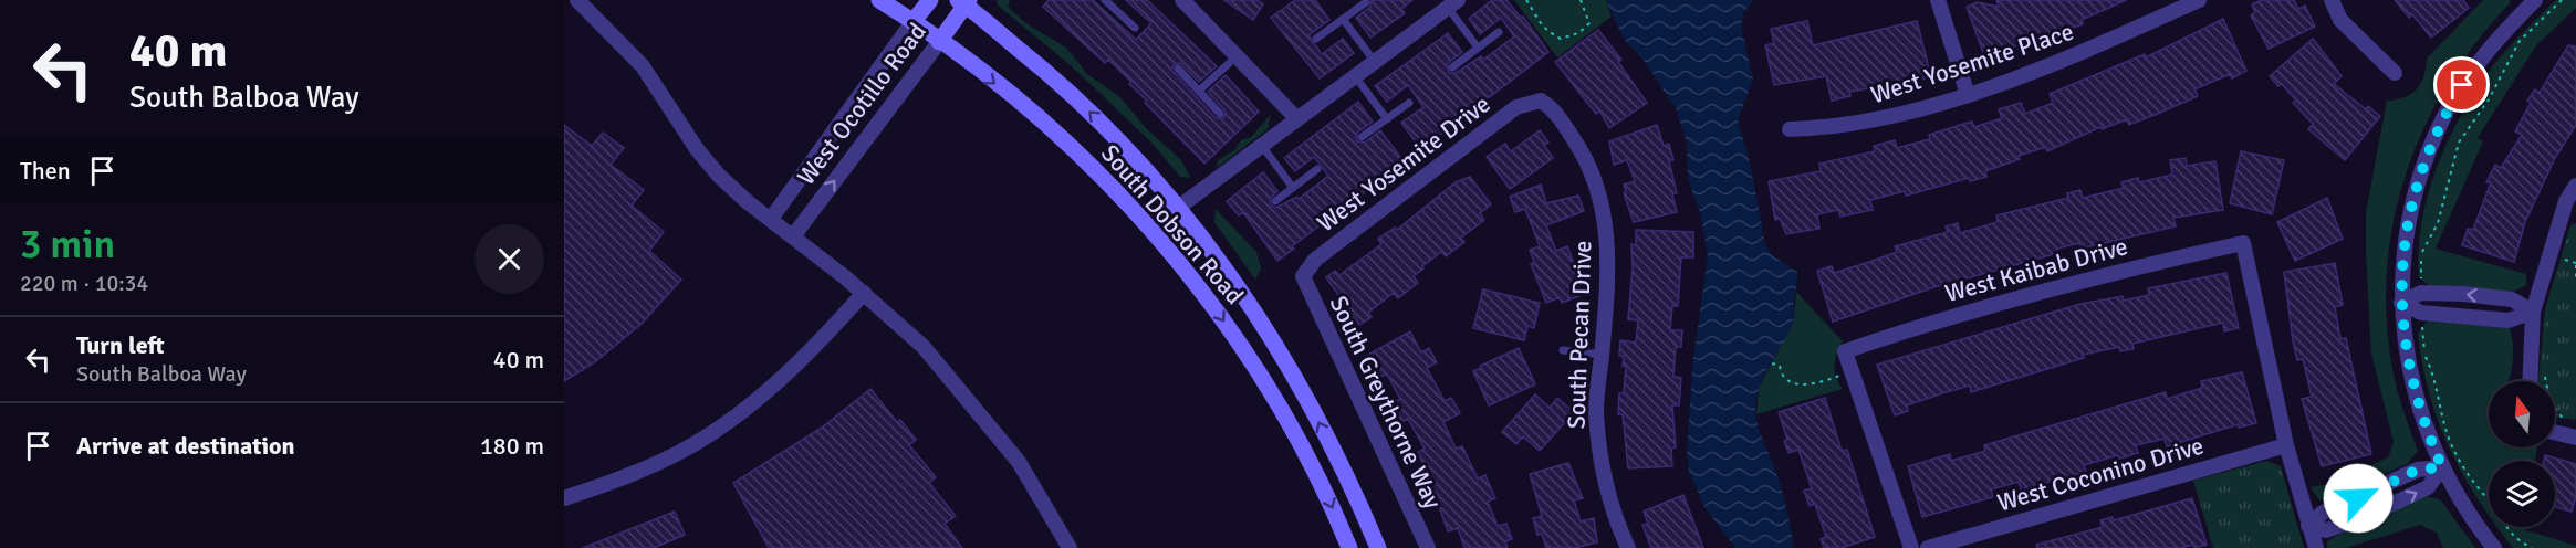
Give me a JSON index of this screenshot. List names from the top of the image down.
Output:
{
  "streets": {
    "street": [
      "West Yosemite Place",
      "West Ocotillo Road",
      "West Yosemite Drive",
      "South Dobson Road",
      "West Kaibab Drive",
      "South Pecan Drive",
      "South Greythorne Way",
      "West Coconino Drive"
    ]
  },
  "crossings": [
    ["West Ocotillo Road", "South Dobson Road"],
    ["West Yosemite Drive", "South Pecan Drive"],
    ["West Yosemite Drive", "South Greythorne Way"],
    ["West Kaibab Drive", "West Coconino Drive"]
  ],
  "north": "top",
  "page": {
    "turn": ["40 m", "South Balboa Way"],
    "then": "Then",
    "heading": ["3 min", "220 m · 10:34"],
    "list": [
      {
        "name": "Turn left",
        "note": "South Balboa Way",
        "value": "40 m"
      },
      {
        "name": "Arrive at destination",
        "value": "180 m"
      }
    ]
  }
}
